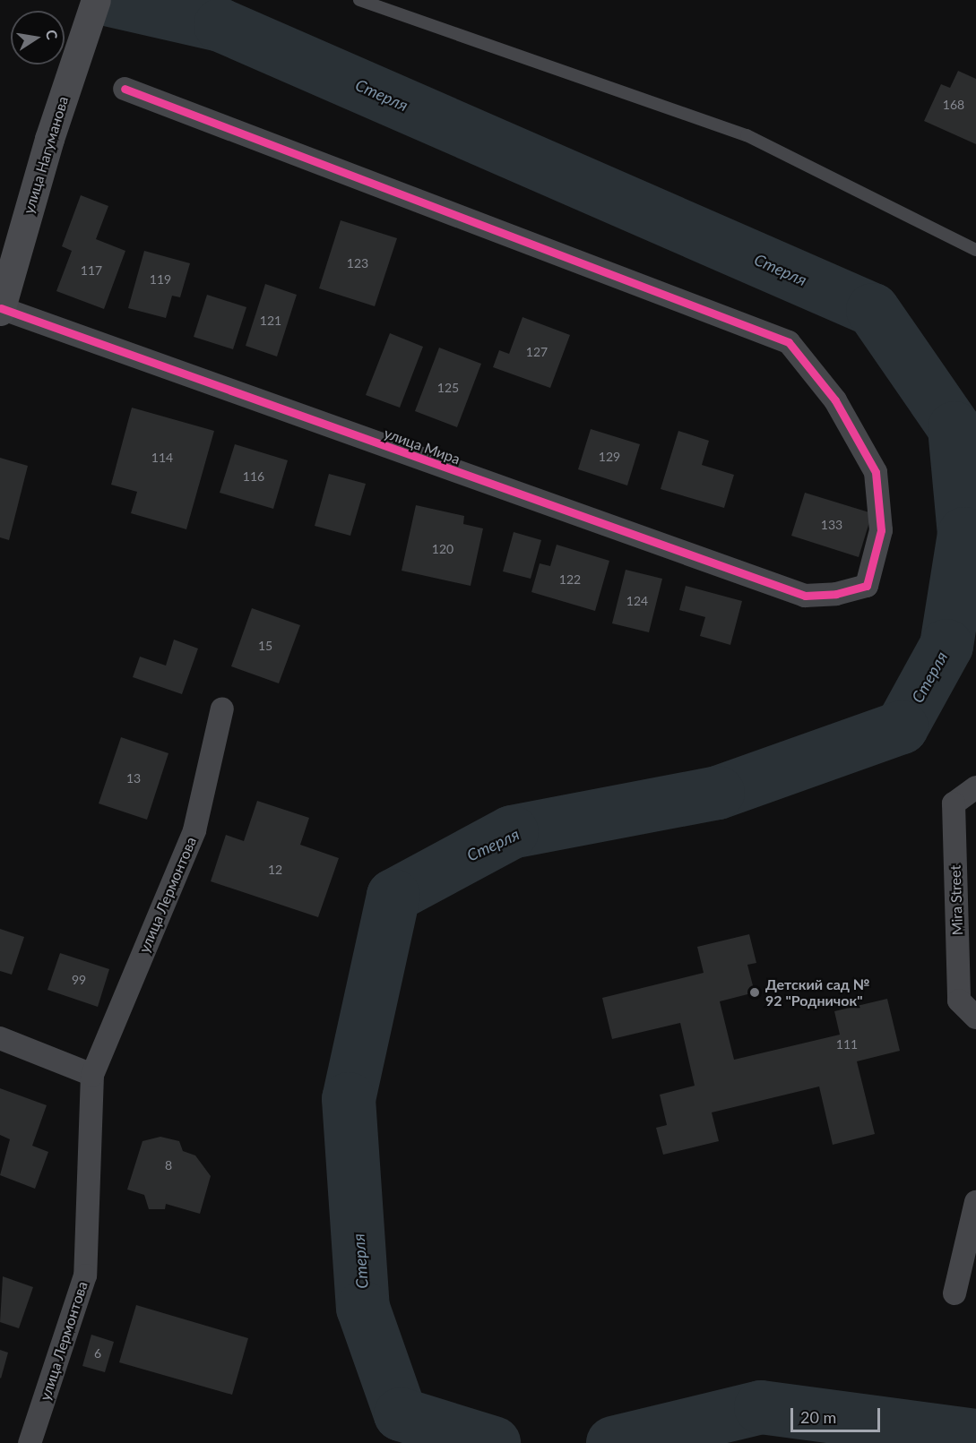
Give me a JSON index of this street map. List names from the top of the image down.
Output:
{
  "streets": {
    "main road": ["улица Нагуманова"],
    "street": ["улица Мира", "улица Лермонтова", "Mira Street"]
  },
  "crossings": [
    ["улица Нагуманова", "улица Мира"]
  ],
  "water": ["Стерля"],
  "places": ["Детский сад № 92 \"Родничок\""],
  "house_numbers": [
    "168",
    "123",
    "117",
    "119",
    "121",
    "127",
    "125",
    "129",
    "114",
    "116",
    "133",
    "120",
    "122",
    "124",
    "15",
    "13",
    "12",
    "99",
    "111",
    "8",
    "6"
  ],
  "scale_bar": "20 m",
  "north": "right"
}
